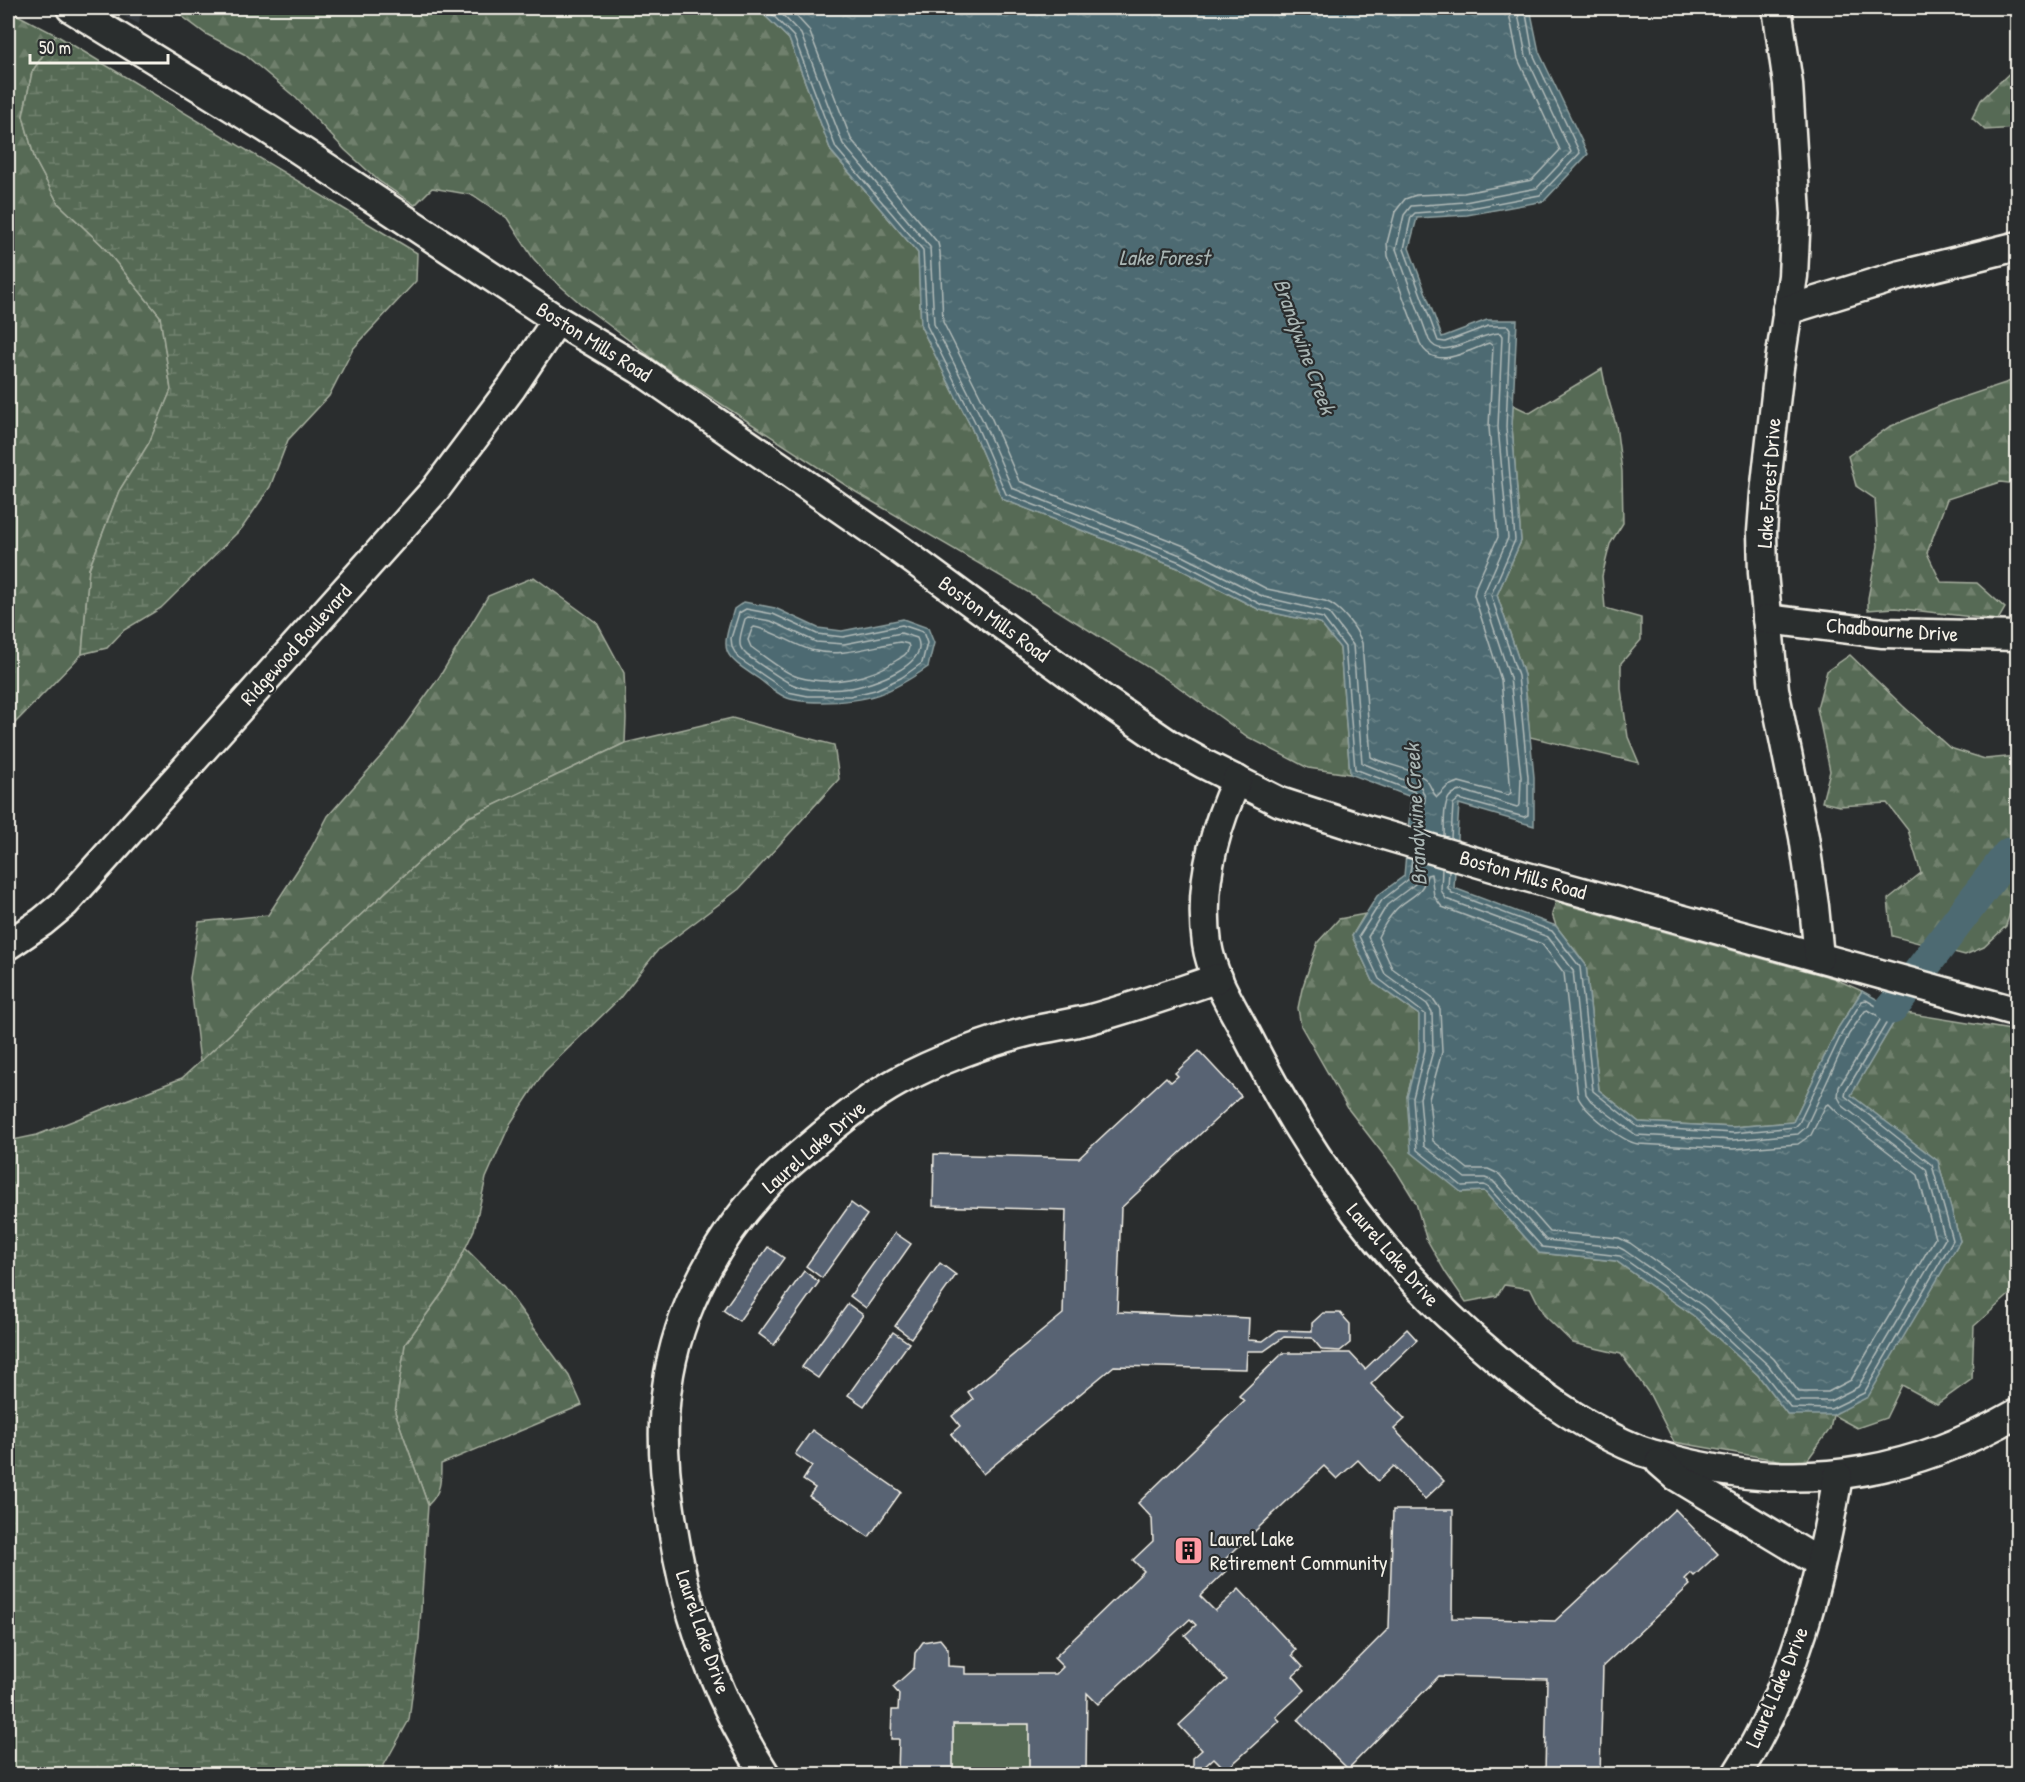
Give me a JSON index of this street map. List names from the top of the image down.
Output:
{
  "streets": {
    "street": [
      "Boston Mills Road",
      "Lake Forest Drive",
      "Chadbourne Drive",
      "Ridgewood Boulevard",
      "Laurel Lake Drive"
    ]
  },
  "crossings": [
    ["Boston Mills Road", "Lake Forest Drive"],
    ["Boston Mills Road", "Ridgewood Boulevard"],
    ["Boston Mills Road", "Laurel Lake Drive"],
    ["Lake Forest Drive", "Chadbourne Drive"]
  ],
  "water": ["Lake Forest", "Brandywine Creek"],
  "places": {
    "building": ["Laurel Lake Retirement Community"]
  },
  "scale_bar": "50 m"
}
